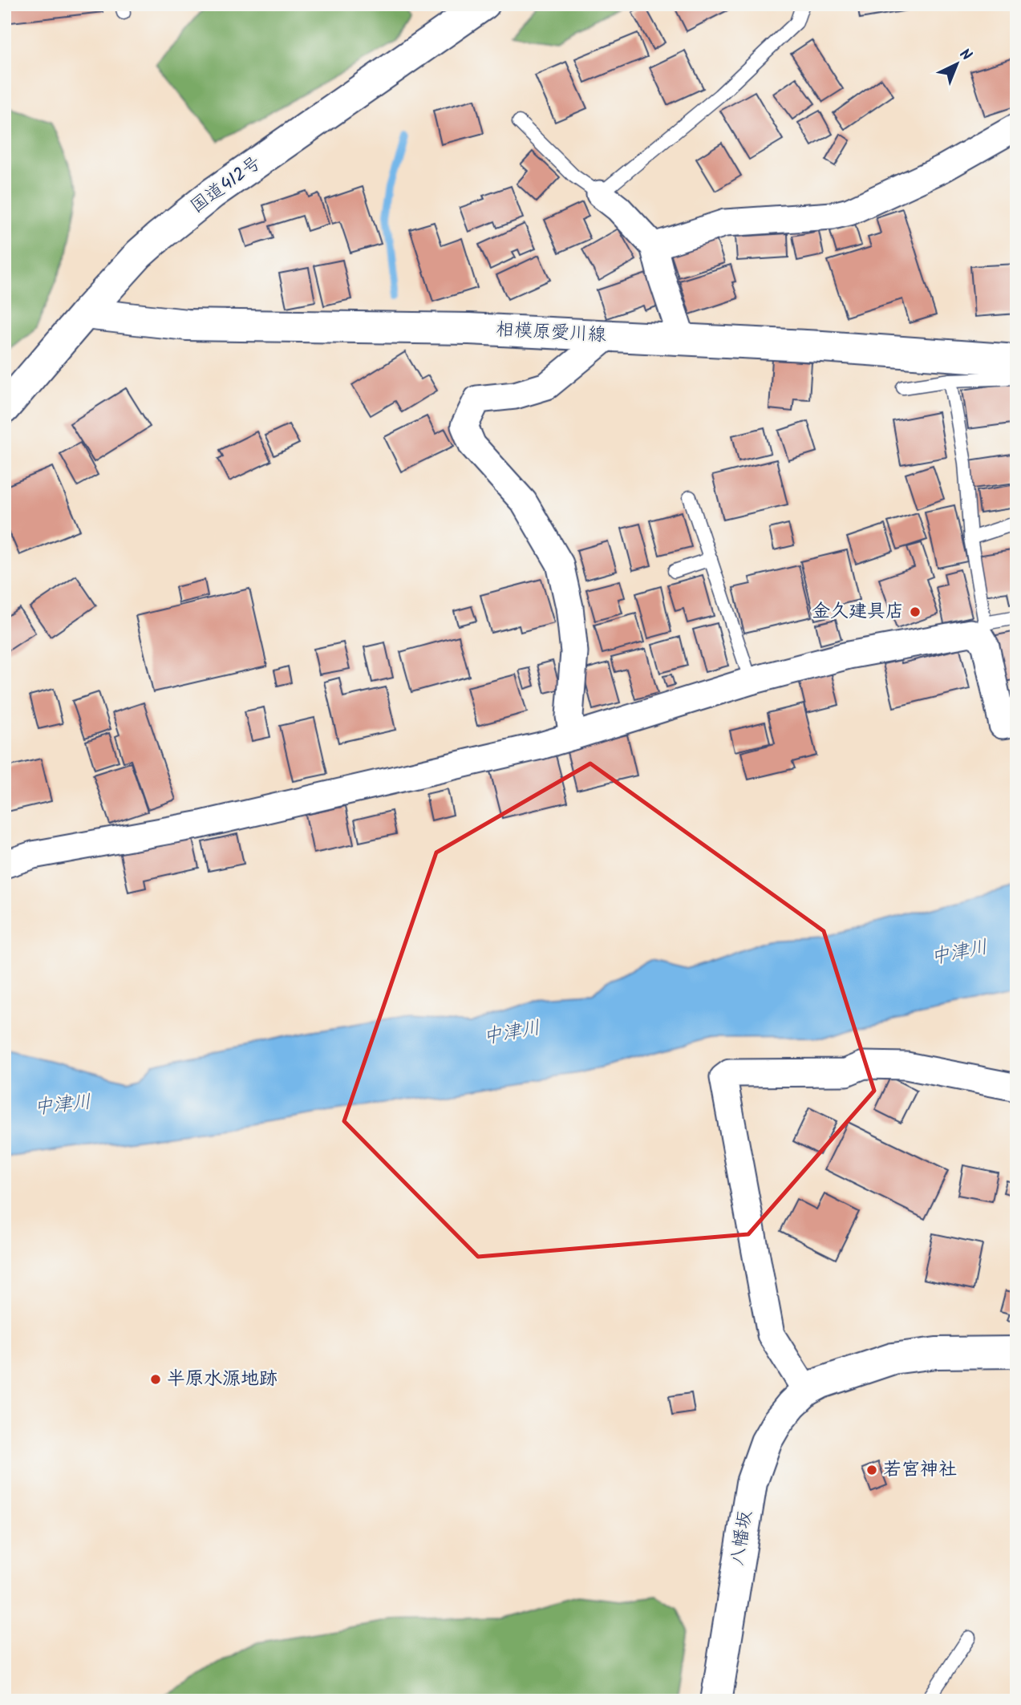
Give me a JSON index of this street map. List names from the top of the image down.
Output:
{
  "streets": {
    "main road": ["国道412号", "相模原愛川線", "八幡坂"]
  },
  "crossings": [
    ["国道412号", "相模原愛川線"]
  ],
  "water": ["中津川"],
  "places": ["金久建具店", "半原水源地跡", "若宮神社"],
  "north": "top right"
}
